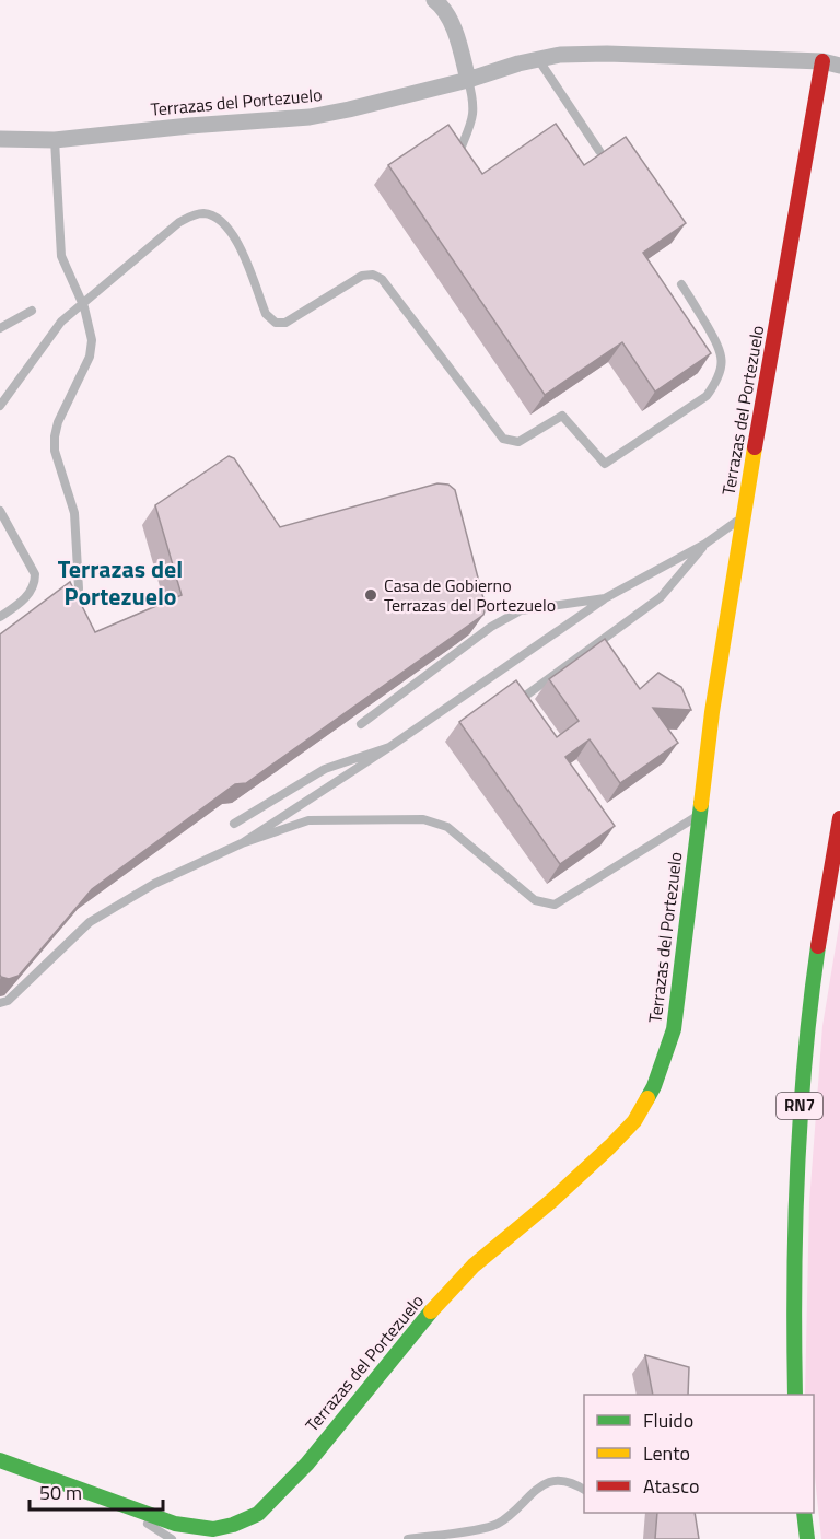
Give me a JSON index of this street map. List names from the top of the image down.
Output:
{
  "streets": {
    "main road": ["Terrazas del Portezuelo", "RN7"]
  },
  "districts": ["Terrazas del Portezuelo"],
  "places": ["Casa de Gobierno Terrazas del Portezuelo"],
  "legend": ["Fluido", "Lento", "Atasco"],
  "scale_bar": "50 m"
}
